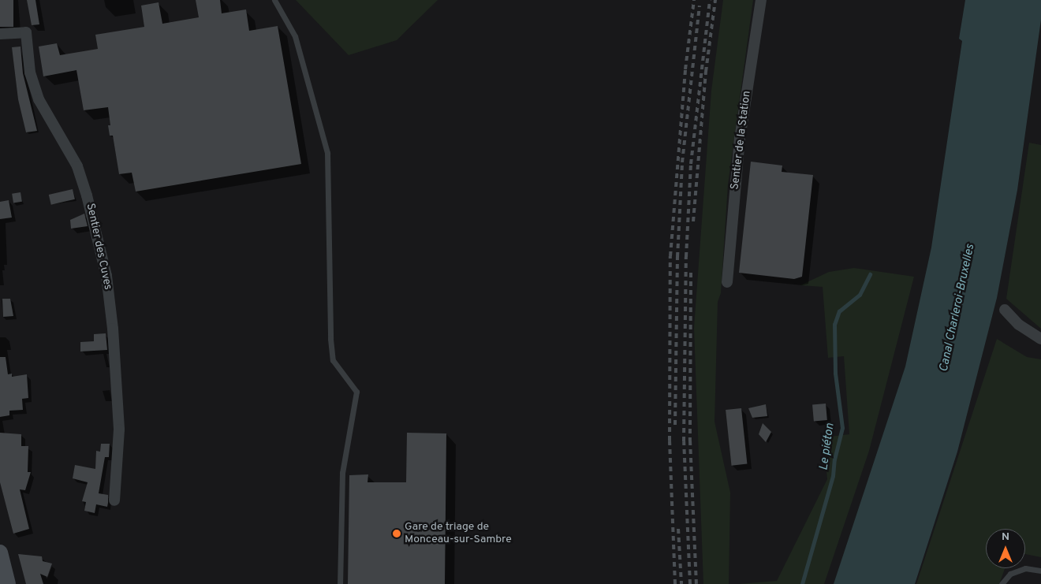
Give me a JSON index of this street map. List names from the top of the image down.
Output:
{
  "streets": {
    "street": ["Sentier de la Station", "Sentier des Cuves"]
  },
  "water": ["Canal Charleroi-Bruxelles", "Le piéton"],
  "places": ["Gare de triage de Monceau-sur-Sambre"],
  "north": "top"
}
